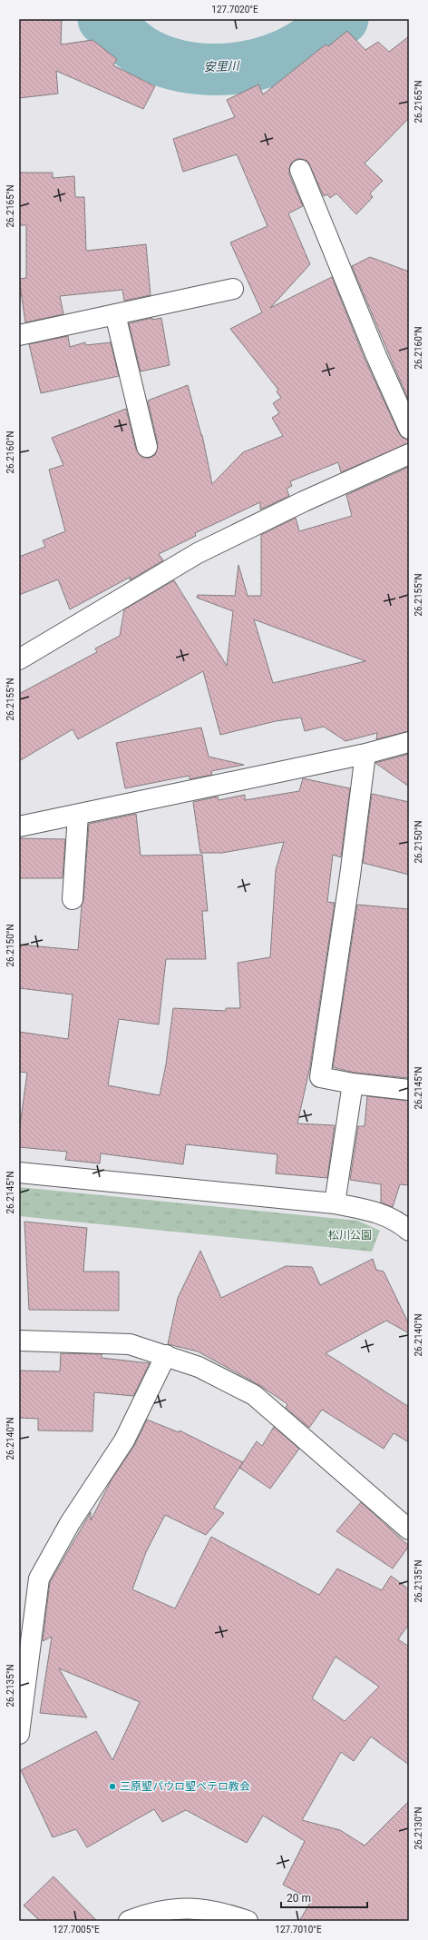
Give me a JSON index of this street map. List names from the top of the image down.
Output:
{
  "water": ["安里川"],
  "parks": ["松川公園"],
  "places": ["三原聖パウロ聖ペテロ教会"],
  "scale_bar": "20 m",
  "coordinates": [
    "127.7020°E",
    "26.2165°N",
    "26.2160°N",
    "26.2155°N",
    "26.2150°N",
    "26.2145°N",
    "26.2140°N",
    "26.2135°N",
    "26.2130°N",
    "127.7005°E",
    "127.7010°E"
  ]
}
